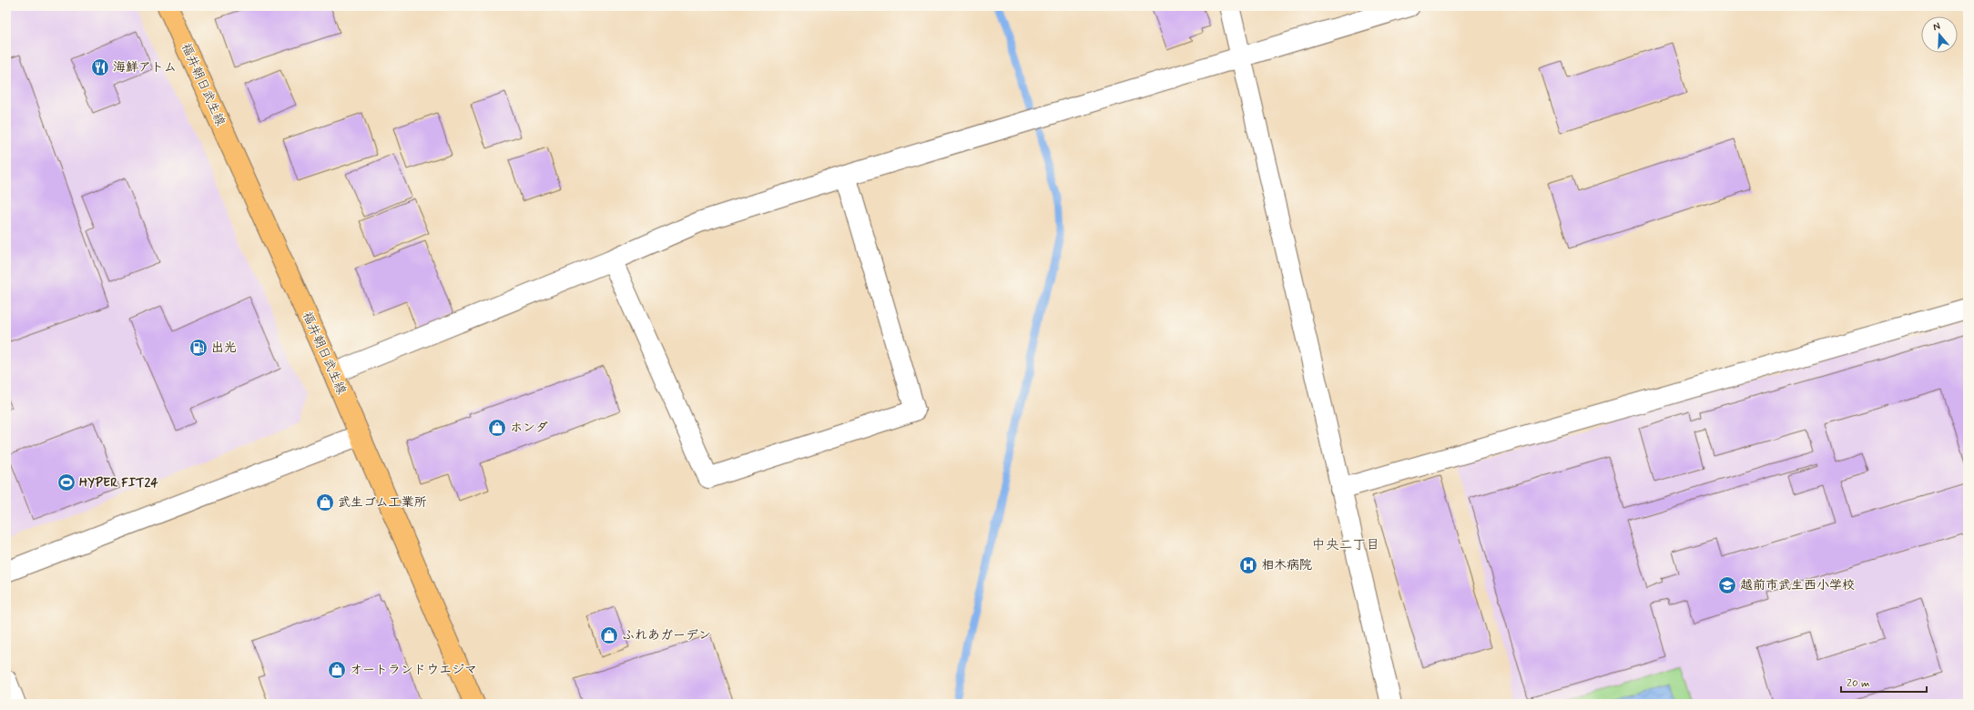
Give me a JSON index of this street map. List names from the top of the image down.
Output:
{
  "streets": {
    "main road": ["福井朝日武生線"]
  },
  "districts": ["中央二丁目"],
  "places": {
    "restaurant": ["海鮮アトム"],
    "fuel station": ["出光"],
    "shop": [
      "ホンダ",
      "武生ゴム工業所",
      "ふれあガーデン",
      "オートランドウエジマ"
    ],
    "sports": ["HYPER FIT24"],
    "hospital": ["相木病院"],
    "school or university": ["越前市武生西小学校"]
  },
  "scale_bar": "20 m",
  "north": "top"
}
